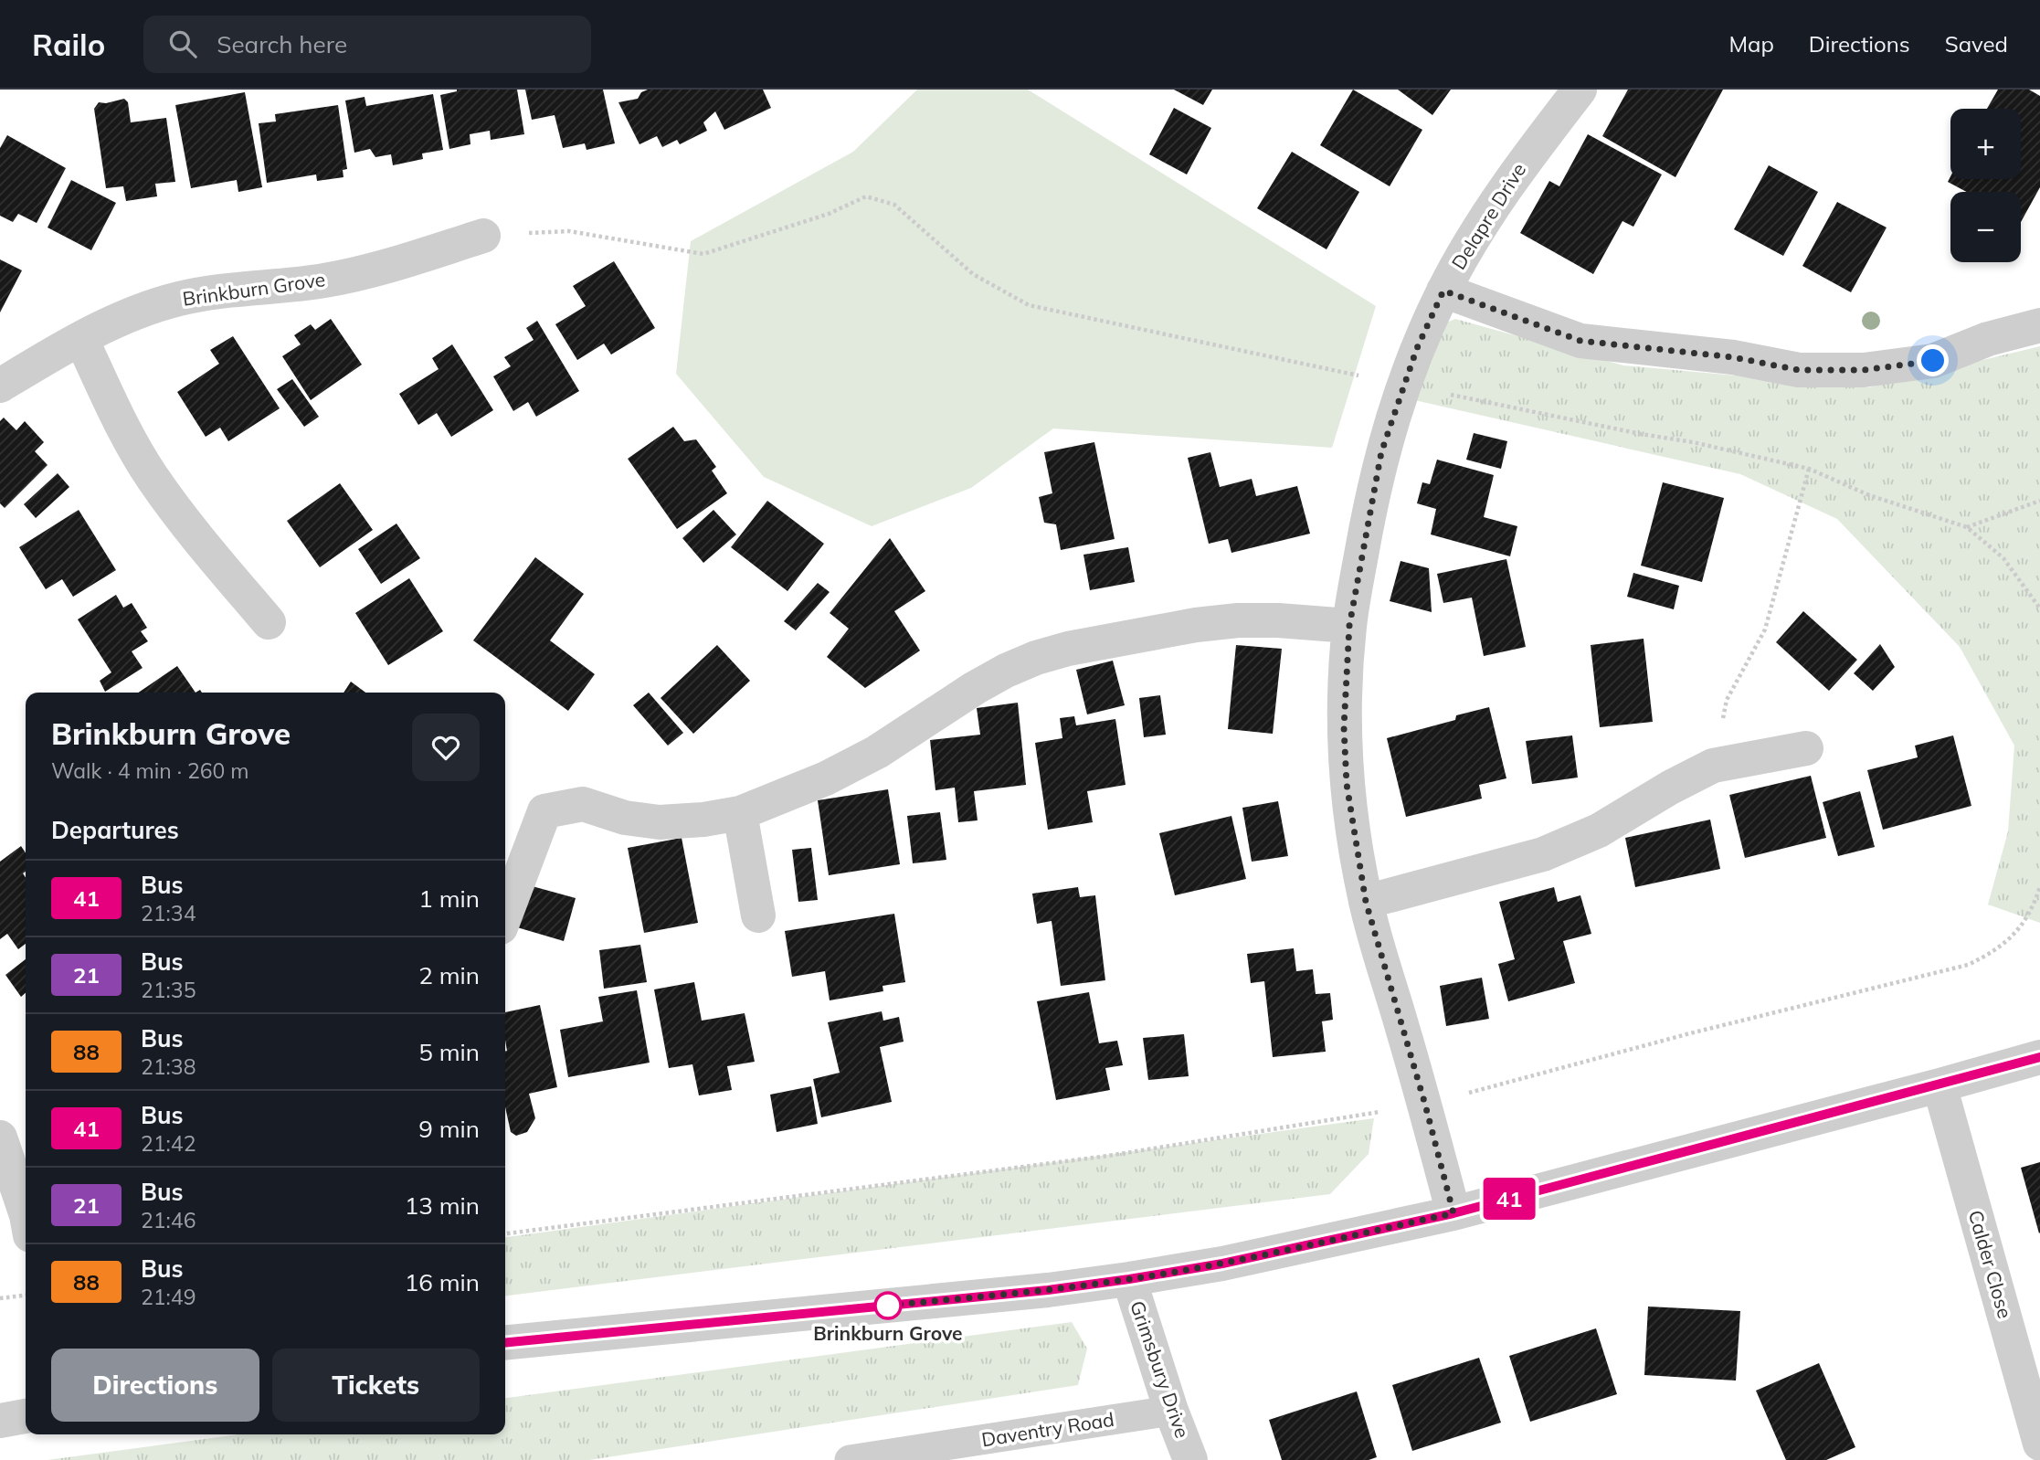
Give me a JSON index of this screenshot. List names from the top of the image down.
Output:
{
  "streets": {
    "street": [
      "Delapre Drive",
      "Brinkburn Grove",
      "Calder Close",
      "Grimsbury Drive"
    ],
    "lane": ["Daventry Road"]
  },
  "crossings": [
    ["Grimsbury Drive", "Daventry Road"]
  ],
  "places": ["Brinkburn Grove"],
  "lines": ["bus line 41"],
  "page": {
    "header": "Railo",
    "search": "Search here",
    "nav": ["Map", "Directions", "Saved"],
    "on_map": "41",
    "map_buttons": ["+", "−"],
    "heading": [
      ["Brinkburn Grove", "Walk · 4 min · 260 m"],
      "Departures"
    ],
    "list": [
      {
        "mark": "41",
        "name": "Bus",
        "note": "21:34",
        "value": "1 min"
      },
      {
        "mark": "21",
        "name": "Bus",
        "note": "21:35",
        "value": "2 min"
      },
      {
        "mark": "88",
        "name": "Bus",
        "note": "21:38",
        "value": "5 min"
      },
      {
        "mark": "41",
        "name": "Bus",
        "note": "21:42",
        "value": "9 min"
      },
      {
        "mark": "21",
        "name": "Bus",
        "note": "21:46",
        "value": "13 min"
      },
      {
        "mark": "88",
        "name": "Bus",
        "note": "21:49",
        "value": "16 min"
      }
    ],
    "buttons": ["Directions", "Tickets"]
  }
}
